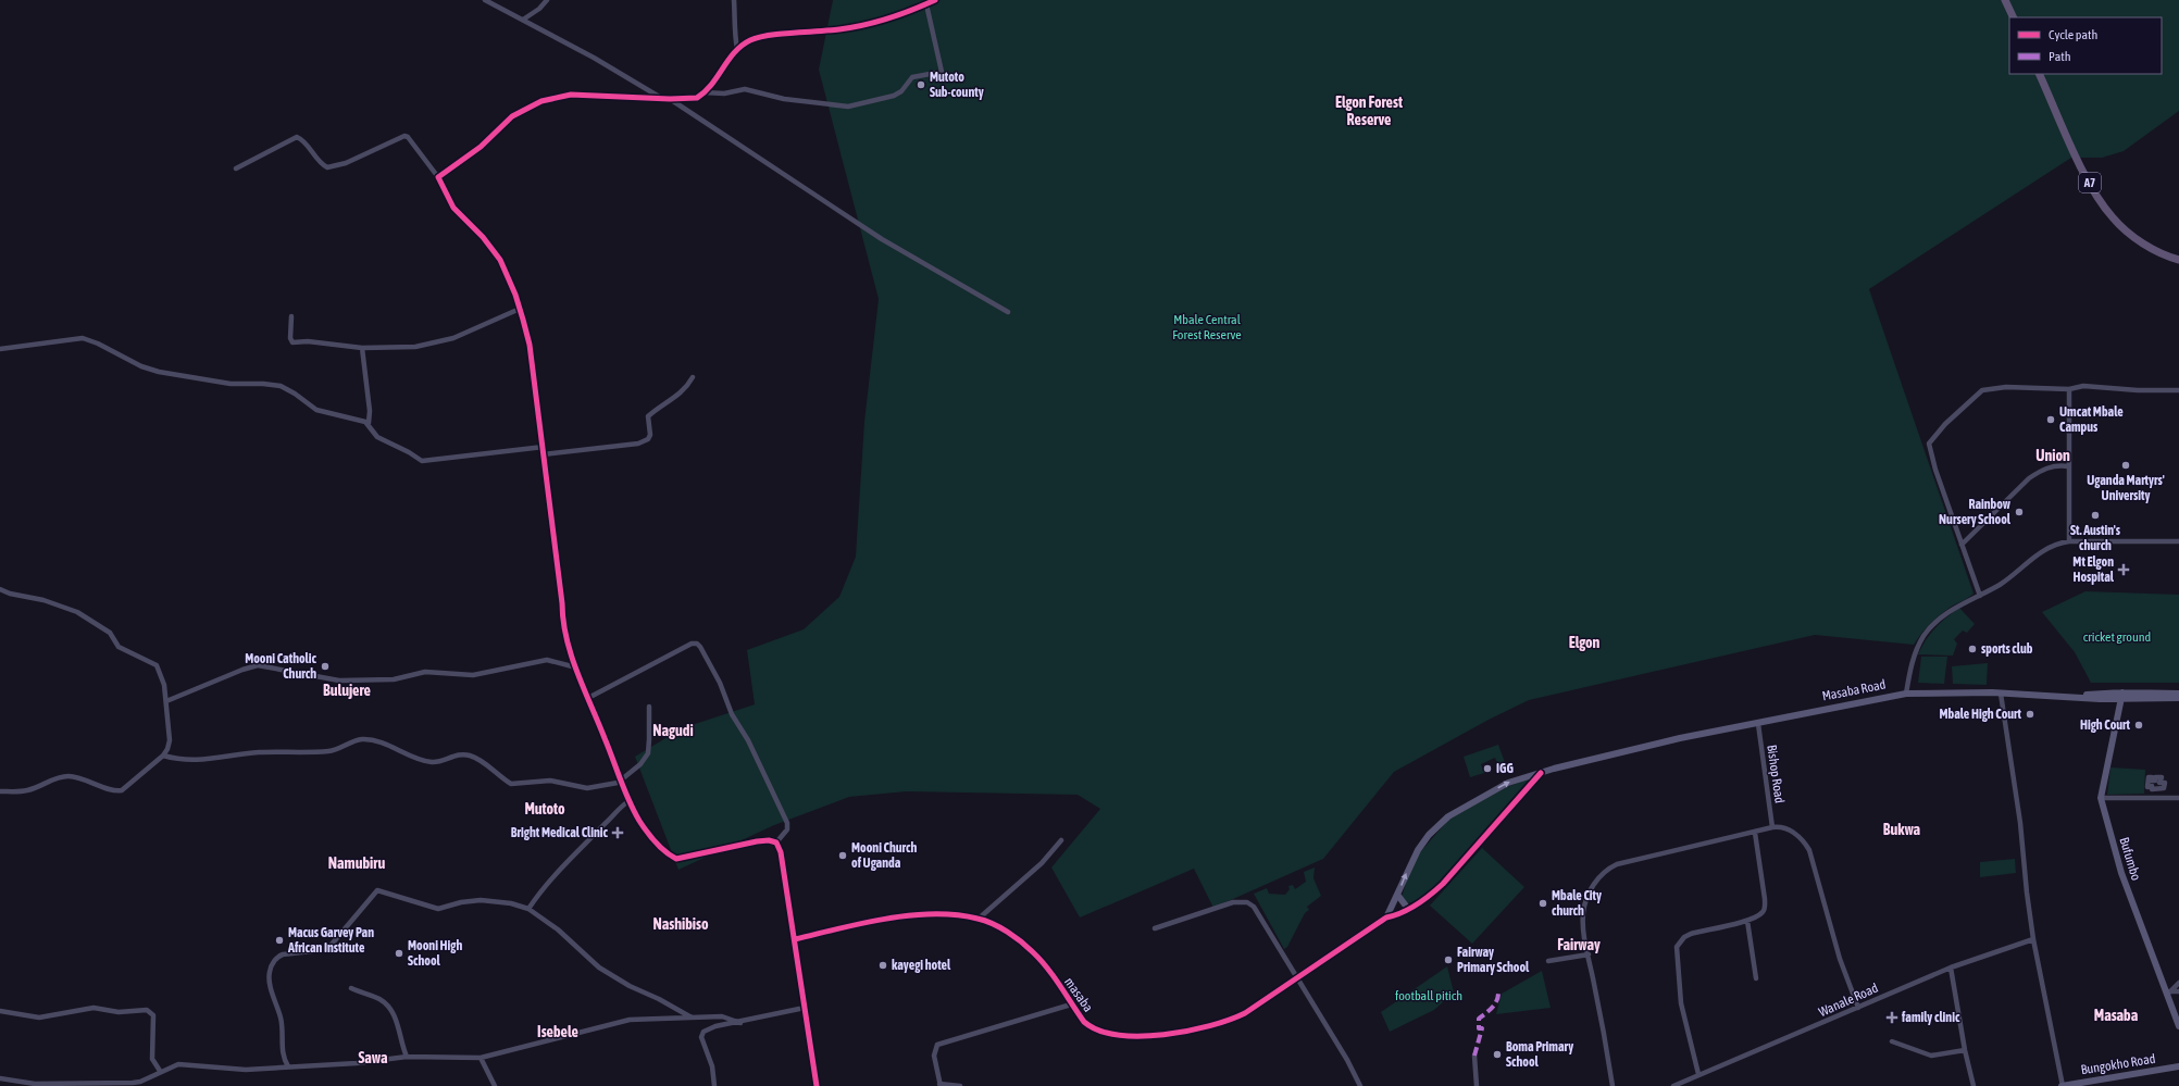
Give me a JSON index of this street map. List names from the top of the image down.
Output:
{
  "streets": {
    "main road": ["A7"],
    "street": [
      "Masaba Road",
      "Bishop Road",
      "Bufumbo",
      "masaba",
      "Wanale Road",
      "Bungokho Road"
    ]
  },
  "crossings": [
    ["Masaba Road", "Bishop Road"],
    ["Masaba Road", "Bufumbo"],
    ["Masaba Road", "masaba"]
  ],
  "districts": [
    "Elgon Forest Reserve",
    "Union",
    "Elgon",
    "Bulujere",
    "Nagudi",
    "Mutoto",
    "Bukwa",
    "Namubiru",
    "Nashibiso",
    "Fairway",
    "Masaba",
    "Isebele",
    "Sawa"
  ],
  "parks": ["Mbale Central Forest Reserve", "cricket ground", "football pitich"],
  "places": {
    "other": [
      "Mutoto Sub-county",
      "Umcat Mbale Campus",
      "Uganda Martyrs' University",
      "Rainbow Nursery School",
      "St. Austin's church",
      "sports club",
      "Mooni Catholic Church",
      "Mbale High Court",
      "High Court",
      "IGG",
      "Mooni Church of Uganda",
      "Mbale City church",
      "Macus Garvey Pan African Institute",
      "Mooni High School",
      "Fairway Primary School",
      "kayegi hotel",
      "Boma Primary School"
    ],
    "health": ["Mt Elgon Hospital", "Bright Medical Clinic", "family clinic"]
  },
  "legend": ["Cycle path", "Path"]
}
